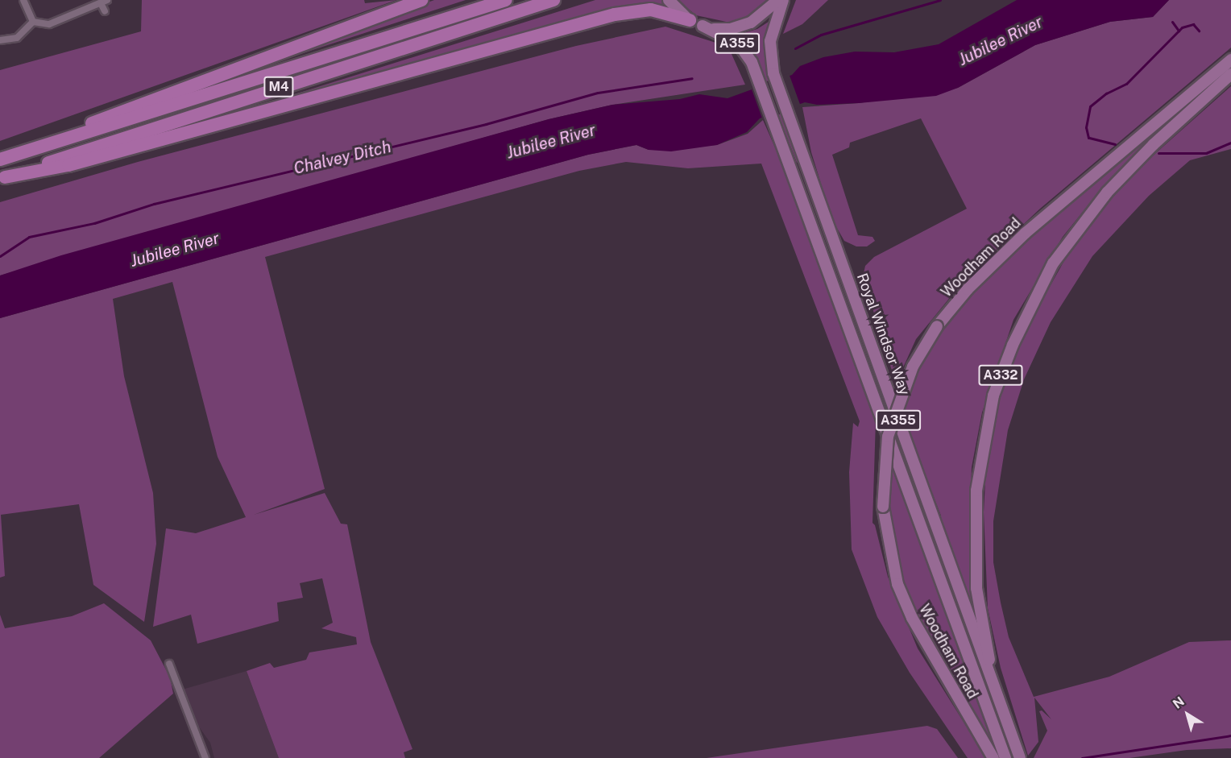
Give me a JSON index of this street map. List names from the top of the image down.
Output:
{
  "streets": {
    "highway": ["M4"],
    "main road": [
      "A355",
      "Woodham Road",
      "Royal Windsor Way",
      "A332"
    ]
  },
  "crossings": [
    ["Woodham Road", "Royal Windsor Way"]
  ],
  "water": ["Jubilee River", "Chalvey Ditch"],
  "north": "top left"
}
